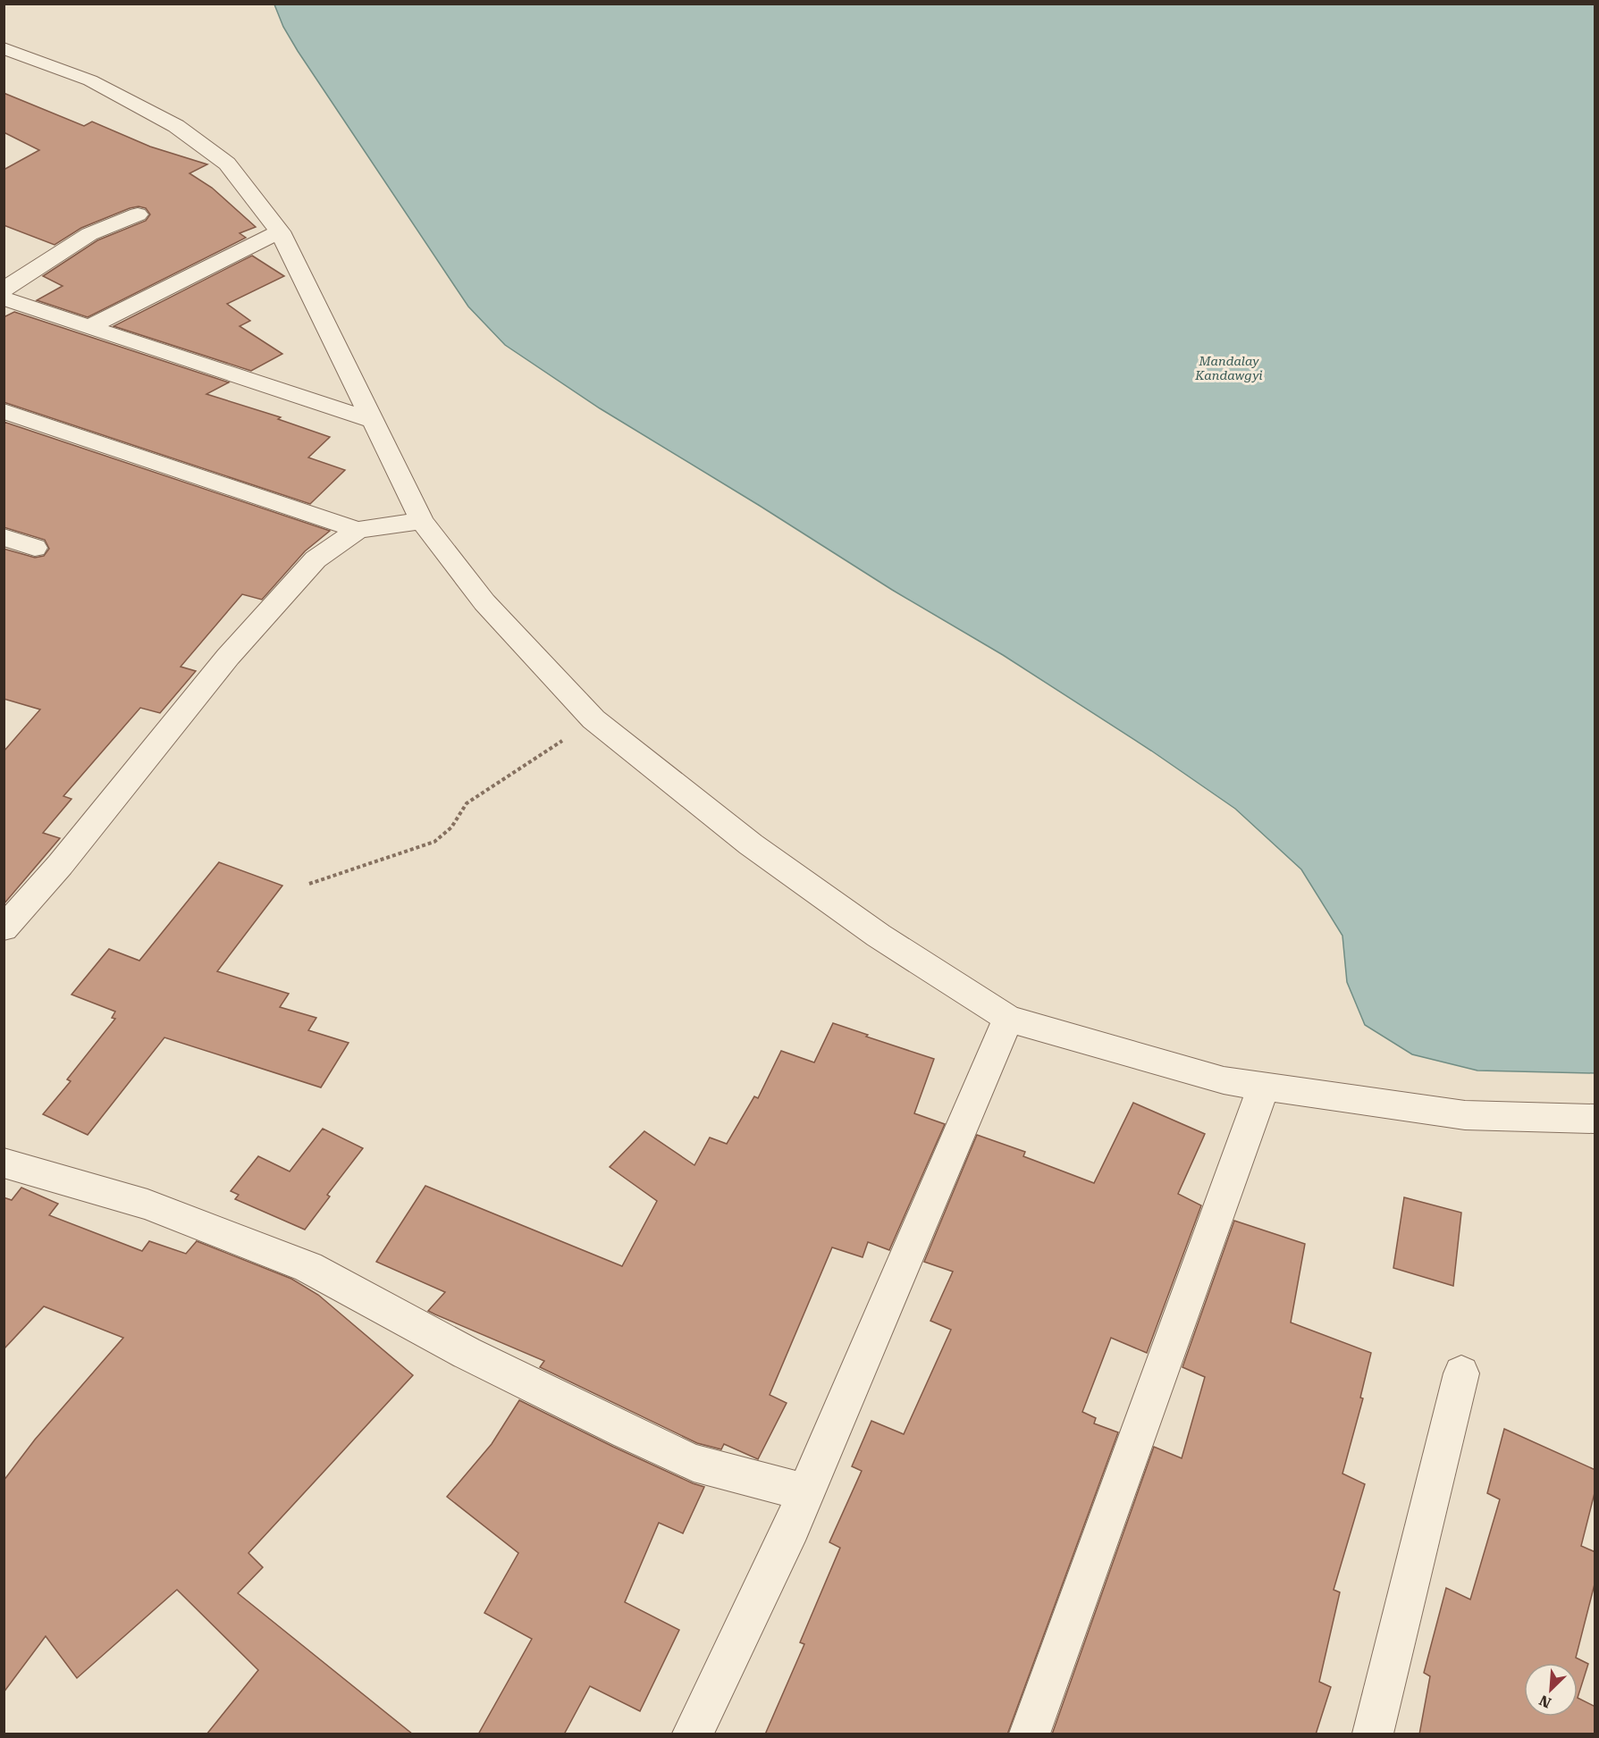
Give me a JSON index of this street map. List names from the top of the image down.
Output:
{
  "water": ["Mandalay Kandawgyi"],
  "north": "bottom left"
}
